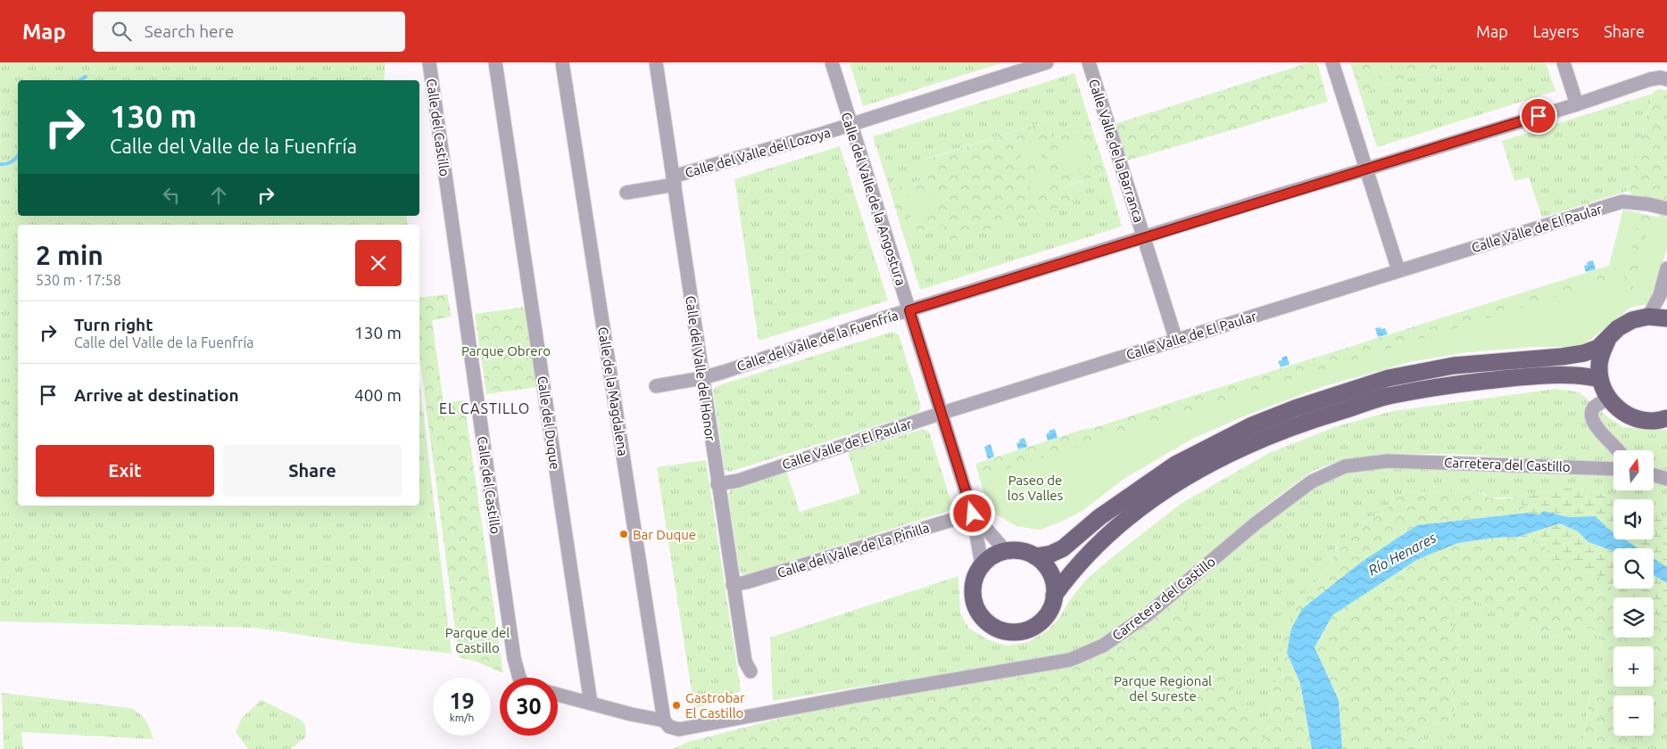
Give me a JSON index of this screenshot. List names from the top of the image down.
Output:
{
  "streets": {
    "street": [
      "Calle del Castillo",
      "Calle Valle de la Barranca",
      "Calle del Valle del Lozoya",
      "Calle del Valle de la Angostura",
      "Calle Valle de El Paular",
      "Calle del Valle de la Fuenfría",
      "Calle del Valle del Honor",
      "Calle de la Magdalena",
      "Calle del Duque",
      "Carretera del Castillo",
      "Calle del Valle de La Pinilla"
    ]
  },
  "crossings": [
    ["Calle Valle de la Barranca", "Calle Valle de El Paular"],
    ["Calle Valle de la Barranca", "Calle del Valle de la Fuenfría"],
    ["Calle del Valle del Lozoya", "Calle del Valle de la Angostura"],
    ["Calle del Valle del Lozoya", "Calle del Valle del Honor"],
    ["Calle del Valle de la Angostura", "Calle Valle de El Paular"],
    ["Calle del Valle de la Angostura", "Calle del Valle de la Fuenfría"],
    ["Calle del Valle de la Angostura", "Calle del Valle de La Pinilla"],
    ["Calle Valle de El Paular", "Calle del Valle del Honor"],
    ["Calle del Valle de la Fuenfría", "Calle del Valle del Honor"],
    ["Calle del Valle del Honor", "Calle del Valle de La Pinilla"],
    ["Calle de la Magdalena", "Carretera del Castillo"]
  ],
  "districts": ["EL CASTILLO"],
  "water": ["Río Henares"],
  "parks": [
    "Parque Obrero",
    "Paseo de los Valles",
    "Parque del Castillo",
    "Parque Regional del Sureste"
  ],
  "places": ["Bar Duque", "Gastrobar El Castillo"],
  "north": "top",
  "page": {
    "header": "Map",
    "search": "Search here",
    "nav": ["Map", "Layers", "Share"],
    "turn": ["130 m", "Calle del Valle de la Fuenfría"],
    "heading": ["2 min", "530 m · 17:58"],
    "list": [
      {
        "name": "Turn right",
        "note": "Calle del Valle de la Fuenfría",
        "value": "130 m"
      },
      {
        "name": "Arrive at destination",
        "value": "400 m"
      }
    ],
    "buttons": ["Exit", "Share"],
    "map_buttons": ["+", "−"],
    "speed": "19 km/h",
    "limit": "30"
  }
}
